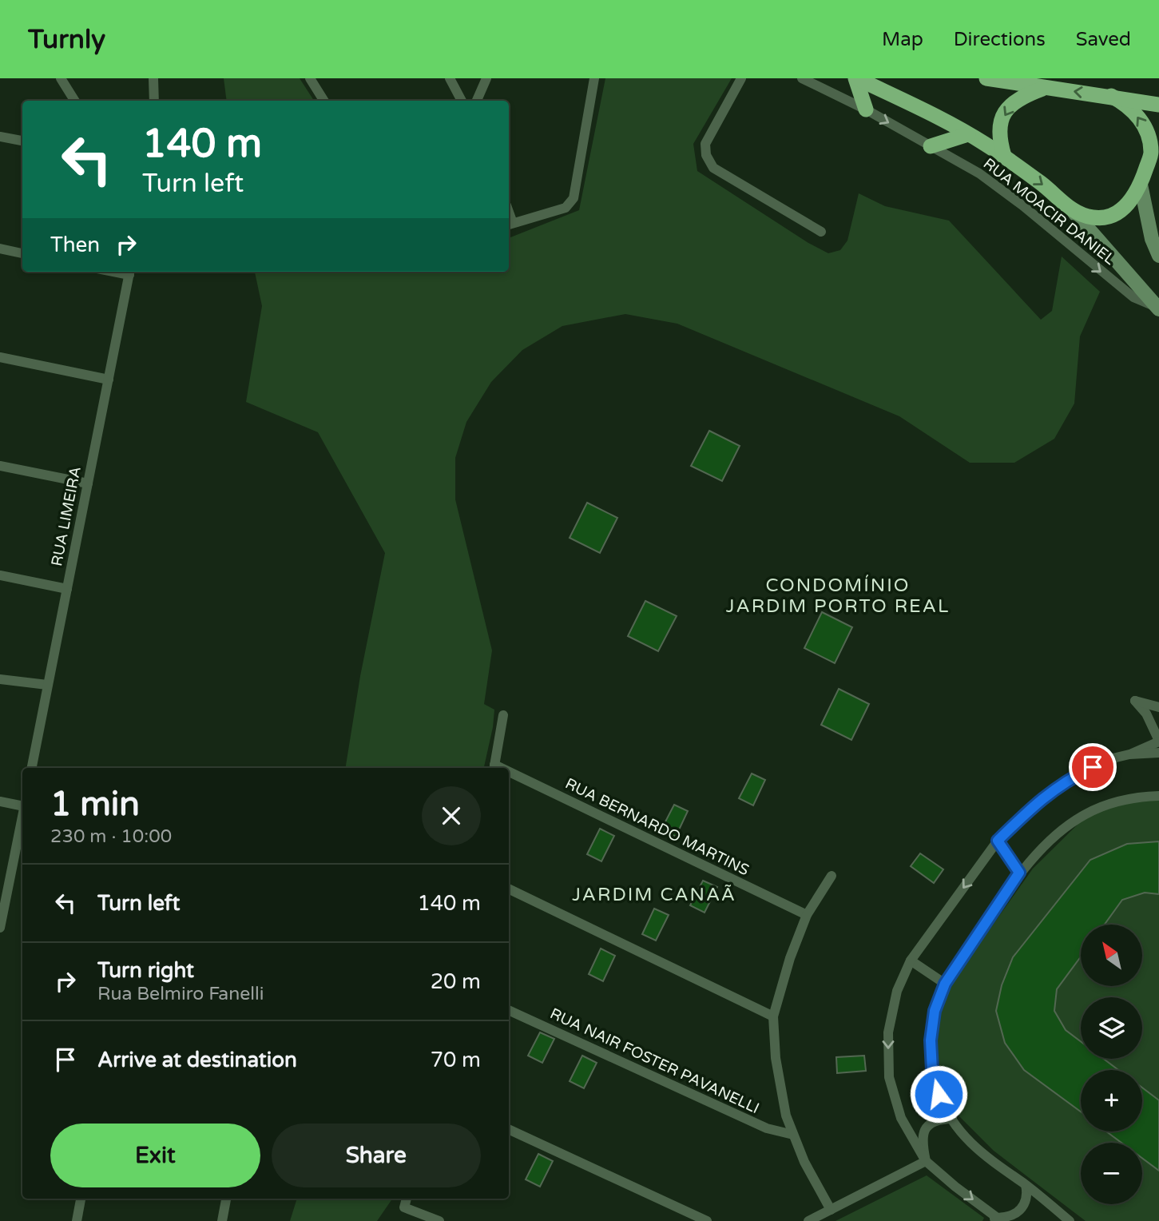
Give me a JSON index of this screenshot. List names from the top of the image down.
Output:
{
  "streets": {
    "street": [
      "RUA MOACIR DANIEL",
      "RUA LIMEIRA",
      "RUA BERNARDO MARTINS",
      "RUA NAIR FOSTER PAVANELLI"
    ]
  },
  "one_way": ["RUA MOACIR DANIEL"],
  "districts": ["CONDOMÍNIO JARDIM PORTO REAL", "JARDIM CANAÃ"],
  "north": "top left",
  "page": {
    "header": "Turnly",
    "nav": ["Map", "Directions", "Saved"],
    "turn": ["140 m", "Turn left"],
    "then": "Then",
    "heading": ["1 min", "230 m · 10:00"],
    "list": [
      {
        "name": "Turn left",
        "value": "140 m"
      },
      {
        "name": "Turn right",
        "note": "Rua Belmiro Fanelli",
        "value": "20 m"
      },
      {
        "name": "Arrive at destination",
        "value": "70 m"
      }
    ],
    "map_buttons": ["+", "−"],
    "buttons": ["Exit", "Share"]
  }
}
